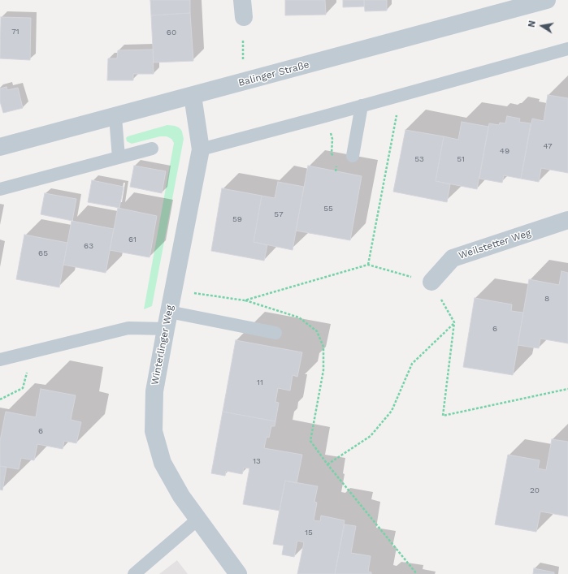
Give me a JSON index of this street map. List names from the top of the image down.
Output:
{
  "streets": {
    "street": ["Balinger Straße", "Weilstetter Weg", "Winterlinger Weg"]
  },
  "crossings": [
    ["Balinger Straße", "Winterlinger Weg"]
  ],
  "house_numbers": [
    "71",
    "60",
    "47",
    "49",
    "53",
    "51",
    "55",
    "57",
    "59",
    "61",
    "63",
    "65",
    "8",
    "6",
    "11",
    "6",
    "13",
    "20",
    "15"
  ],
  "north": "left"
}
